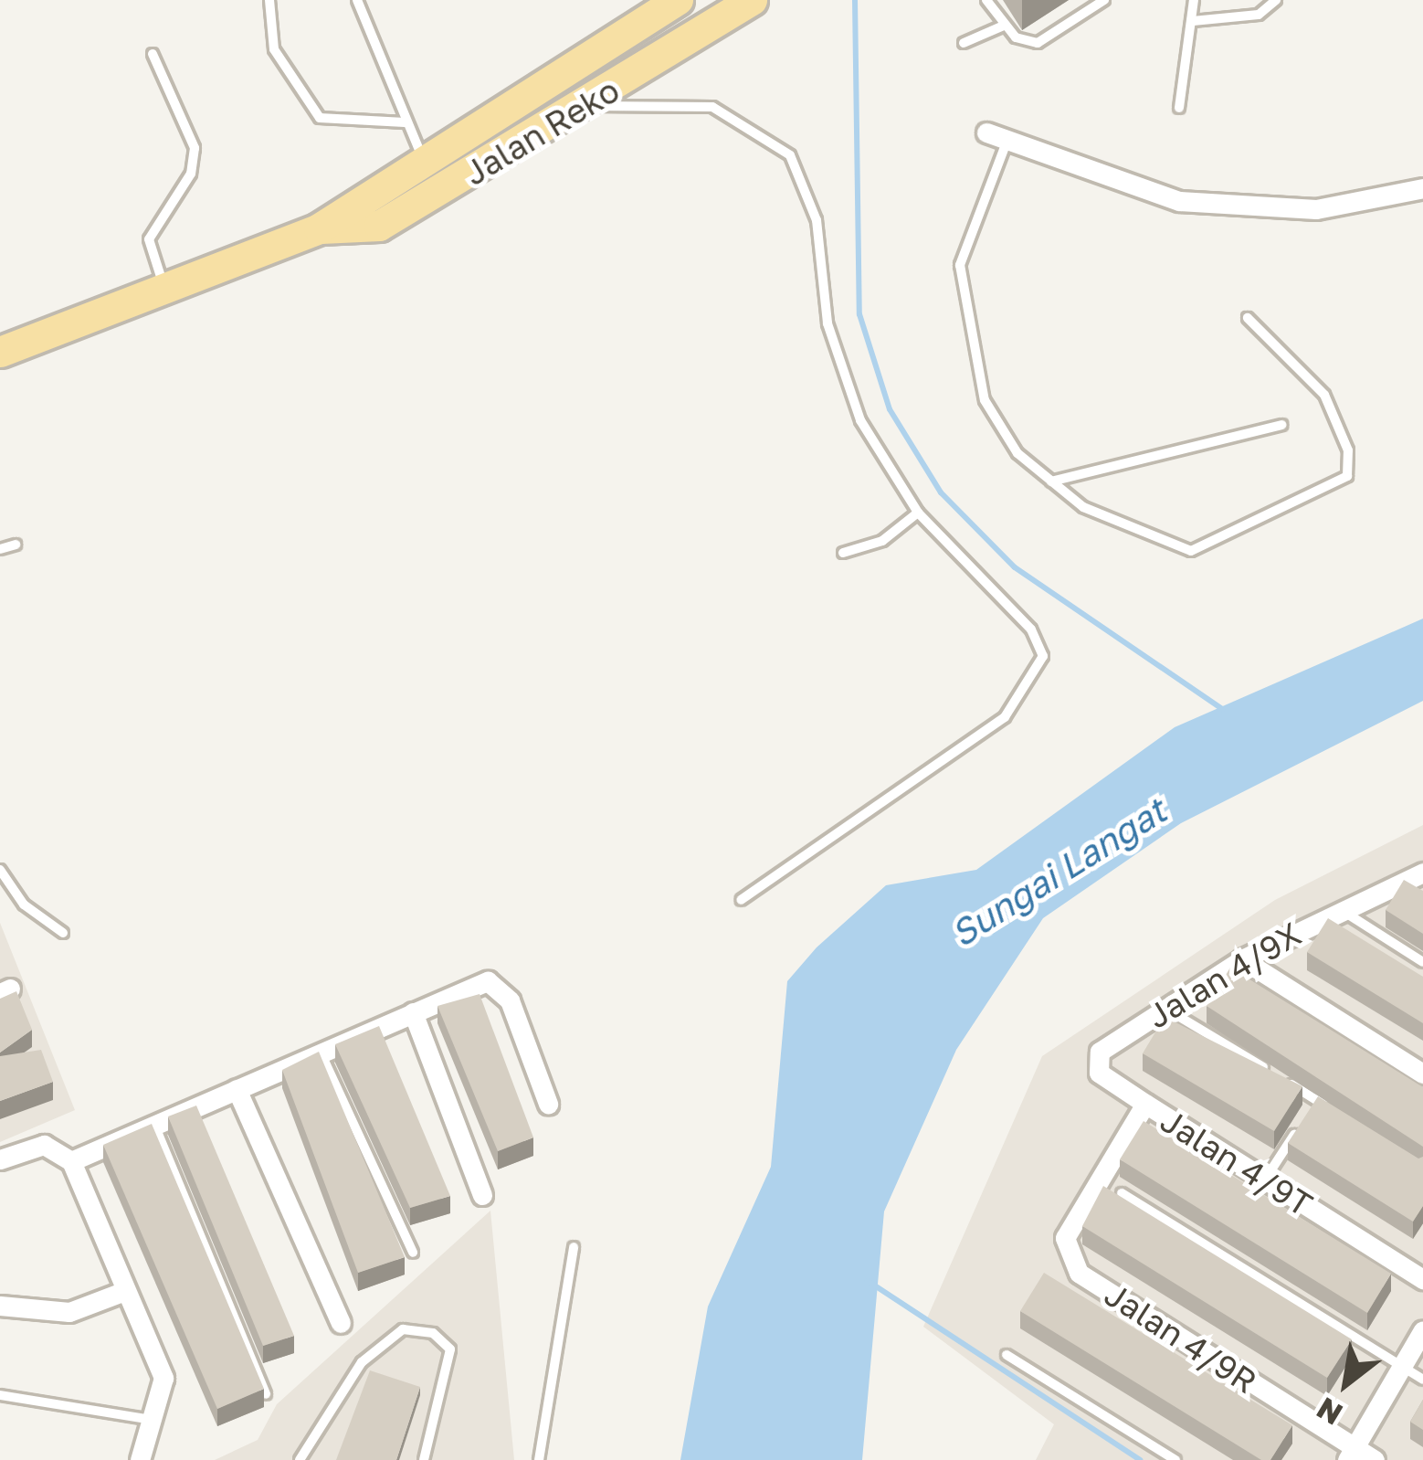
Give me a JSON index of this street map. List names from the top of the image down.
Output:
{
  "streets": {
    "main road": ["Jalan Reko"],
    "street": ["Jalan 4/9X", "Jalan 4/9T", "Jalan 4/9R"]
  },
  "crossings": [
    ["Jalan 4/9X", "Jalan 4/9T"],
    ["Jalan 4/9T", "Jalan 4/9R"]
  ],
  "water": ["Sungai Langat"],
  "north": "bottom left"
}
